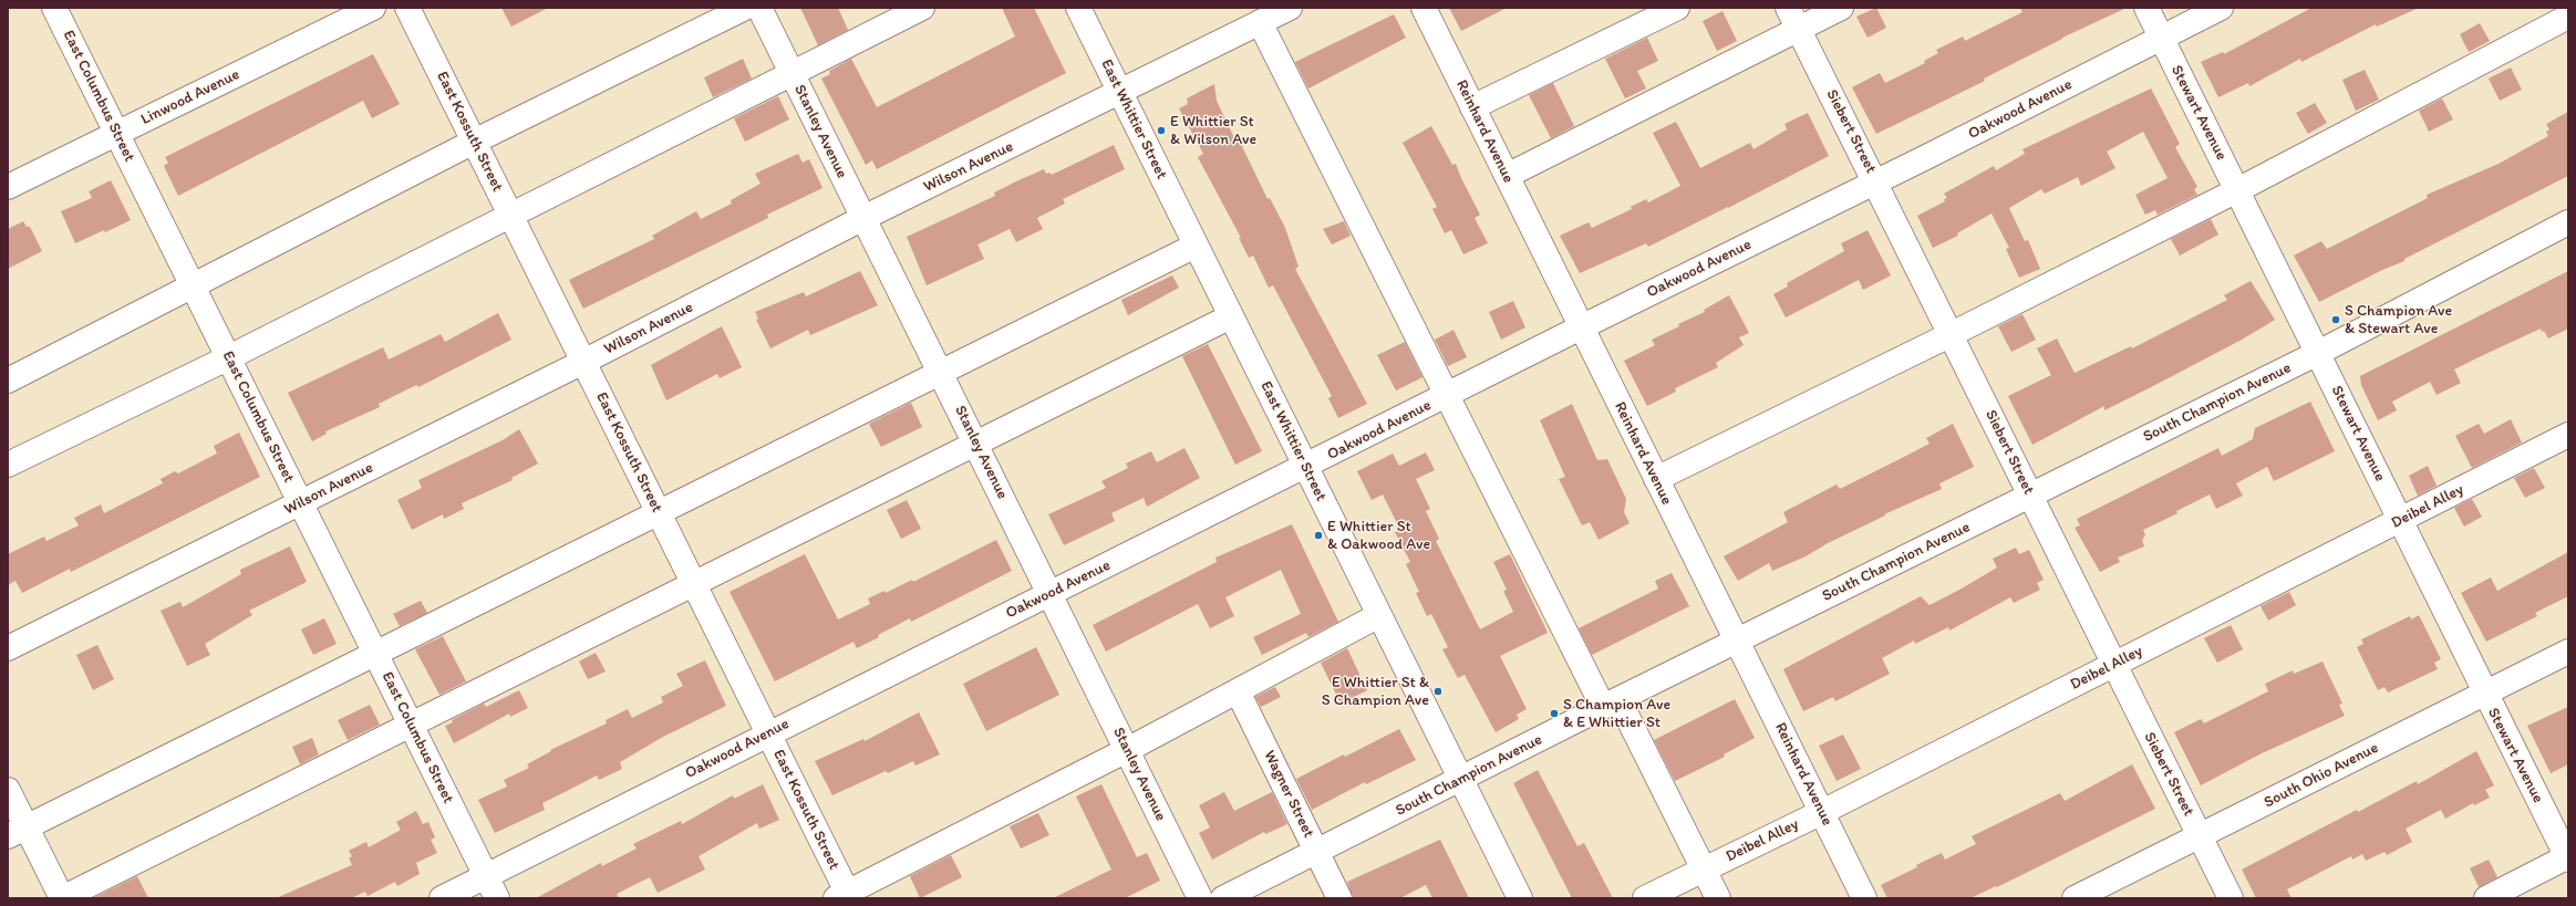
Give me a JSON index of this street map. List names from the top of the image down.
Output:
{
  "streets": {
    "street": [
      "East Columbus Street",
      "Linwood Avenue",
      "Oakwood Avenue",
      "Stewart Avenue",
      "East Whittier Street",
      "East Kossuth Street",
      "Stanley Avenue",
      "Reinhard Avenue",
      "Siebert Street",
      "Wilson Avenue",
      "South Champion Avenue",
      "Deibel Alley",
      "South Ohio Avenue",
      "Wagner Street"
    ]
  },
  "crossings": [
    ["East Columbus Street", "Linwood Avenue"],
    ["East Columbus Street", "Oakwood Avenue"],
    ["East Columbus Street", "Wilson Avenue"],
    ["Oakwood Avenue", "Stewart Avenue"],
    ["Oakwood Avenue", "East Whittier Street"],
    ["Oakwood Avenue", "East Kossuth Street"],
    ["Oakwood Avenue", "Stanley Avenue"],
    ["Oakwood Avenue", "Reinhard Avenue"],
    ["Oakwood Avenue", "Siebert Street"],
    ["Stewart Avenue", "South Champion Avenue"],
    ["Stewart Avenue", "Deibel Alley"],
    ["Stewart Avenue", "South Ohio Avenue"],
    ["East Whittier Street", "Wilson Avenue"],
    ["East Whittier Street", "South Champion Avenue"],
    ["East Kossuth Street", "Wilson Avenue"],
    ["Stanley Avenue", "Wilson Avenue"],
    ["Reinhard Avenue", "South Champion Avenue"],
    ["Reinhard Avenue", "Deibel Alley"],
    ["Siebert Street", "South Champion Avenue"],
    ["Siebert Street", "Deibel Alley"],
    ["Siebert Street", "South Ohio Avenue"],
    ["South Champion Avenue", "Wagner Street"]
  ],
  "places": [
    "E Whittier St & Wilson Ave",
    "S Champion Ave & Stewart Ave",
    "E Whittier St & Oakwood Ave",
    "E Whittier St & S Champion Ave",
    "S Champion Ave & E Whittier St"
  ]
}
